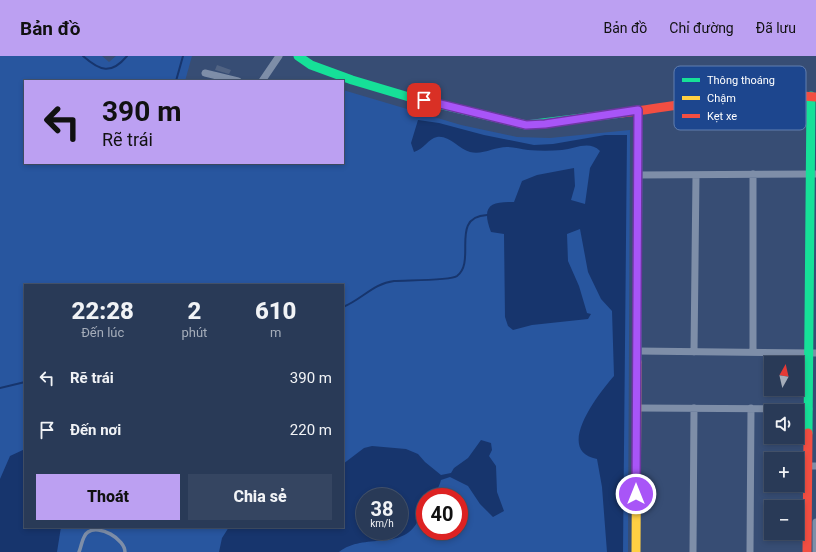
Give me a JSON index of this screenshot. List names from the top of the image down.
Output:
{
  "legend": ["Thông thoáng", "Chậm", "Kẹt xe"],
  "north": "top",
  "page": {
    "header": "Bản đồ",
    "nav": ["Bản đồ", "Chỉ đường", "Đã lưu"],
    "turn": ["390 m", "Rẽ trái"],
    "eta": [
      "22:28",
      "Đến lúc",
      "2",
      "phút",
      "610",
      "m"
    ],
    "list": [
      {
        "name": "Rẽ trái",
        "value": "390 m"
      },
      {
        "name": "Đến nơi",
        "value": "220 m"
      }
    ],
    "map_buttons": ["+", "−"],
    "buttons": ["Thoát", "Chia sẻ"],
    "speed": "38 km/h",
    "limit": "40"
  }
}
